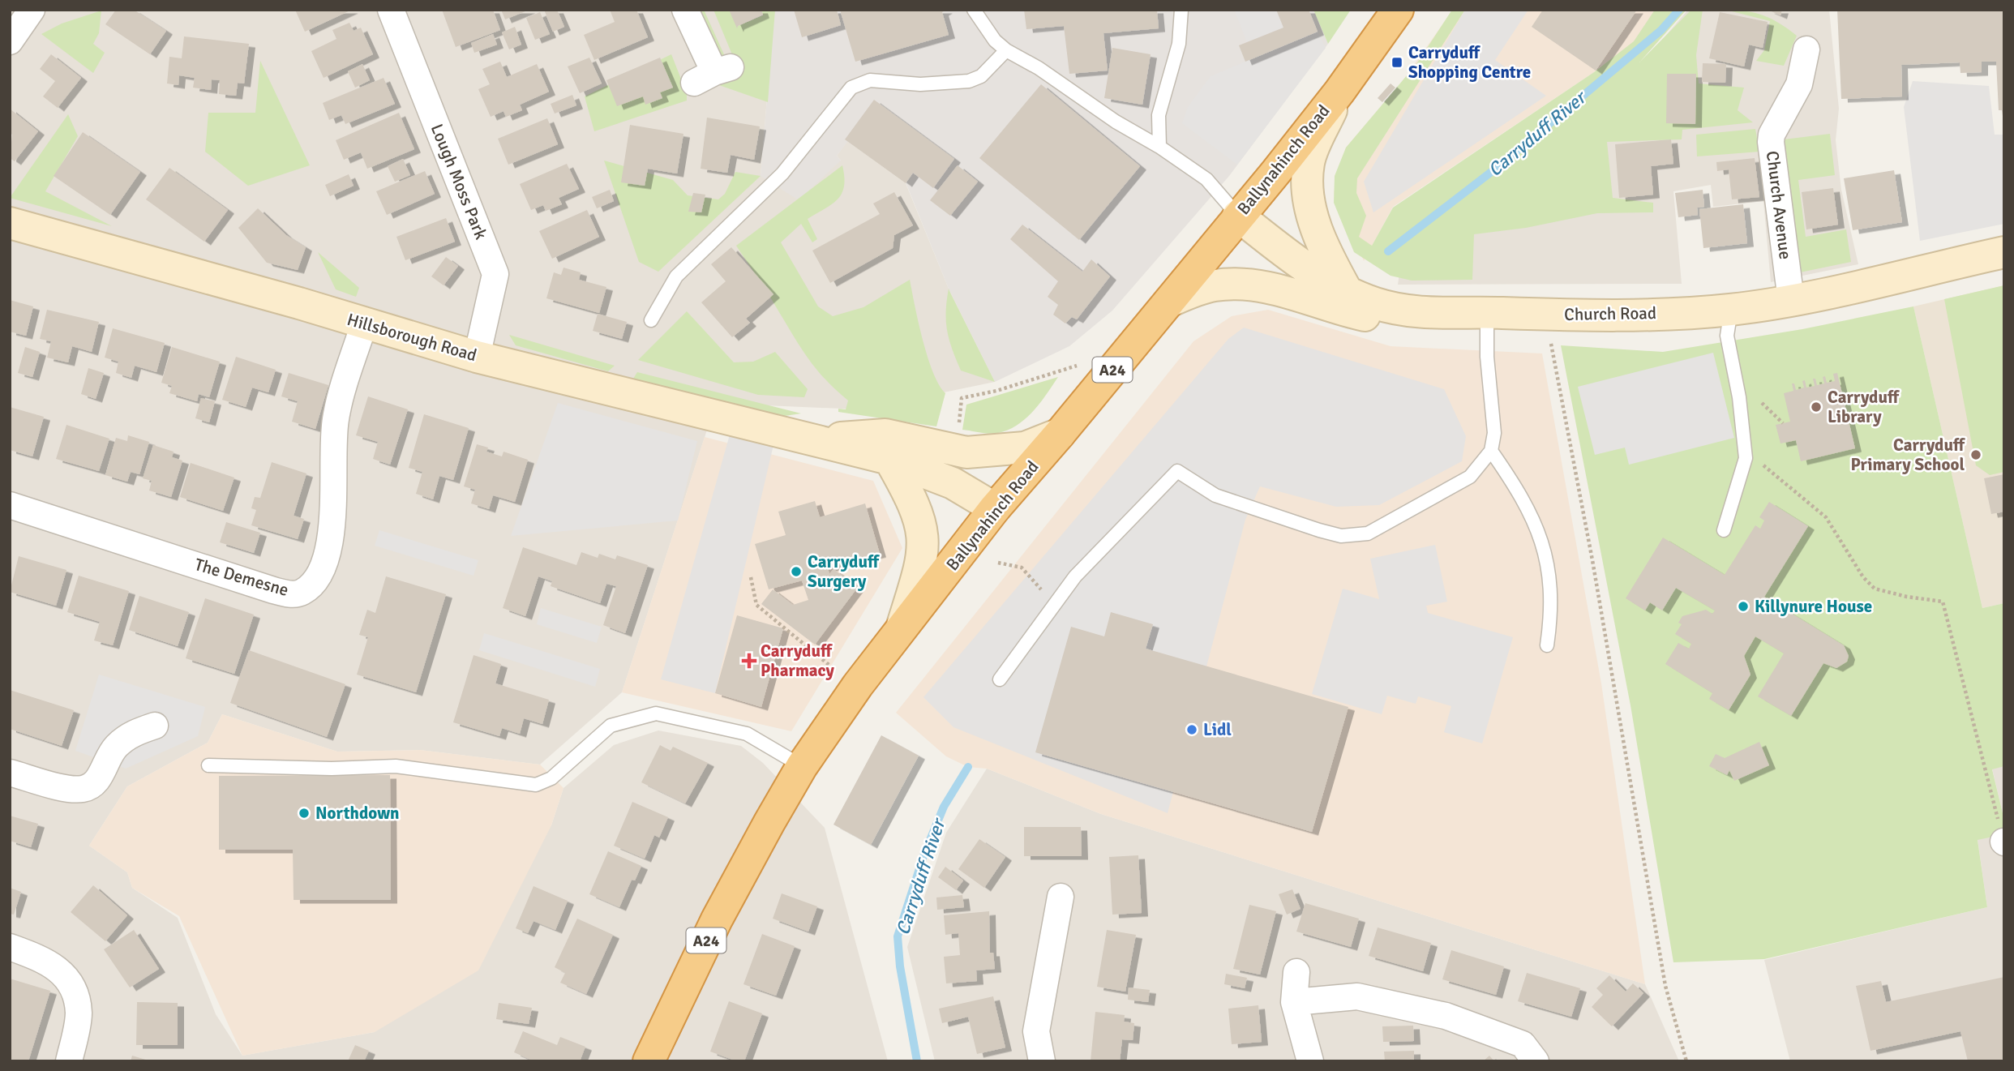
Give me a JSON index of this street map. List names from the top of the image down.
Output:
{
  "streets": {
    "highway": ["Ballynahinch Road", "A24"],
    "main road": ["Church Road", "Hillsborough Road"],
    "street": ["Lough Moss Park", "Church Avenue", "The Demesne"]
  },
  "crossings": [
    ["Ballynahinch Road", "Church Road"],
    ["Ballynahinch Road", "Hillsborough Road"],
    ["Lough Moss Park", "Hillsborough Road"],
    ["Church Avenue", "Church Road"],
    ["Hillsborough Road", "The Demesne"]
  ],
  "water": ["Carryduff River"],
  "places": {
    "transit": ["Carryduff Shopping Centre"],
    "other": [
      "Carryduff Library",
      "Carryduff Primary School",
      "Carryduff Surgery",
      "Killynure House",
      "Lidl",
      "Northdown"
    ],
    "health": ["Carryduff Pharmacy"]
  }
}
